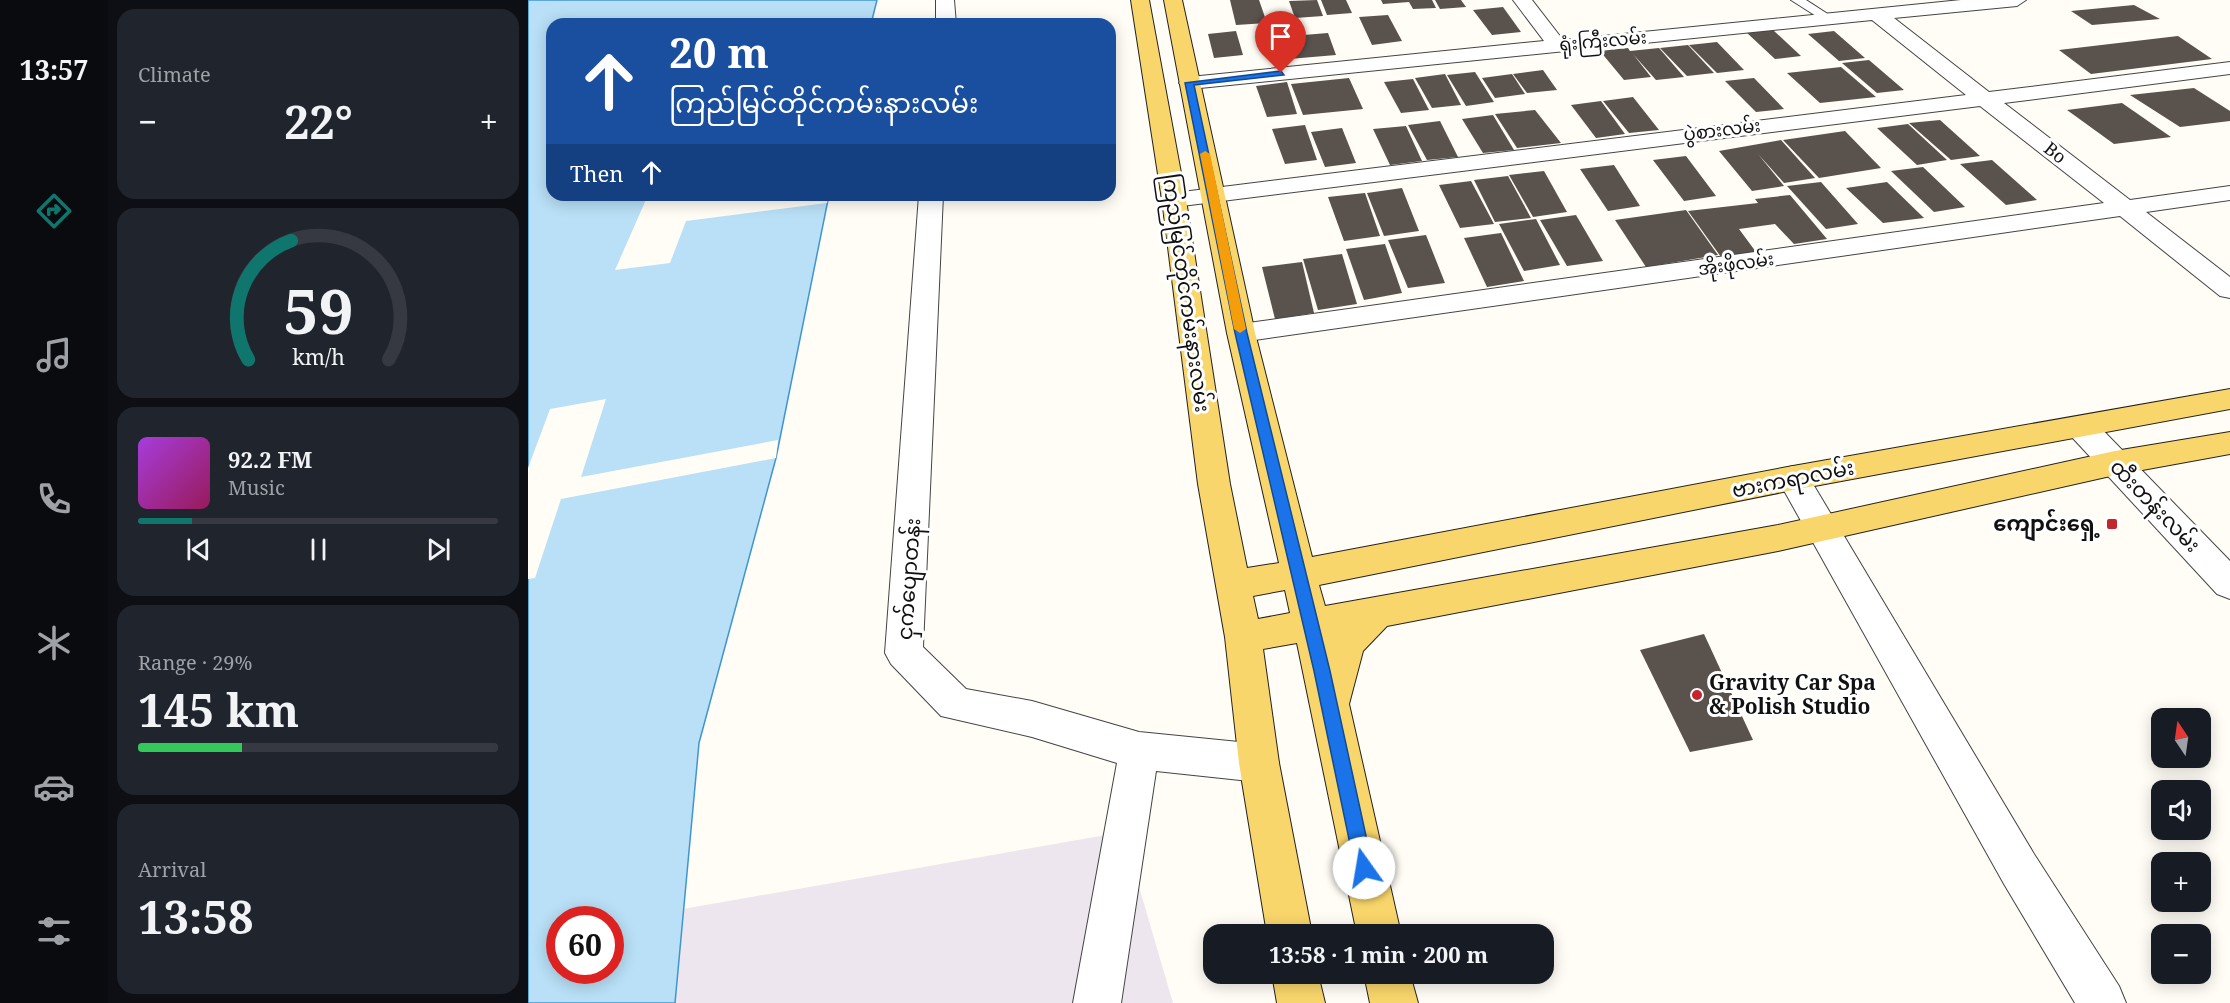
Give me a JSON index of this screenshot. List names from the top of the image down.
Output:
{
  "streets": {
    "main road": ["ကြည်မြင်တိုင်ကမ်းနားလမ်း", "ဗားကရာလမ်း"],
    "street": [
      "ရုံးကြီးလမ်း",
      "ပွဲစားလမ်း",
      "Bo",
      "အိုးဖိုလမ်း",
      "ထီးတန်းလမ်း",
      "ငှက်ပျောတန်း"
    ]
  },
  "crossings": [
    ["ရုံးကြီးလမ်း", "Bo"],
    ["ပွဲစားလမ်း", "Bo"],
    ["ပွဲစားလမ်း", "ကြည်မြင်တိုင်ကမ်းနားလမ်း"],
    ["Bo", "အိုးဖိုလမ်း"],
    ["ကြည်မြင်တိုင်ကမ်းနားလမ်း", "ငှက်ပျောတန်း"],
    ["ဗားကရာလမ်း", "ထီးတန်းလမ်း"]
  ],
  "places": {
    "transit": ["ကျောင်းရှေ့"],
    "other": ["Gravity Car Spa & Polish Studio"]
  },
  "north": "top",
  "page": {
    "tabs": "13:57",
    "tile": [
      "Climate",
      ["Range · 29%", "145 km"],
      ["Arrival", "13:58"]
    ],
    "turn": ["20 m", "ကြည်မြင်တိုင်ကမ်းနားလမ်း"],
    "heat": ["−", "22°", "+"],
    "then": "Then",
    "song": ["92.2 FM", "Music"],
    "map_buttons": ["+", "−"],
    "limit": "60",
    "trip": "13:58 · 1 min · 200 m",
    "gauge": ["59", "km/h"]
  }
}
